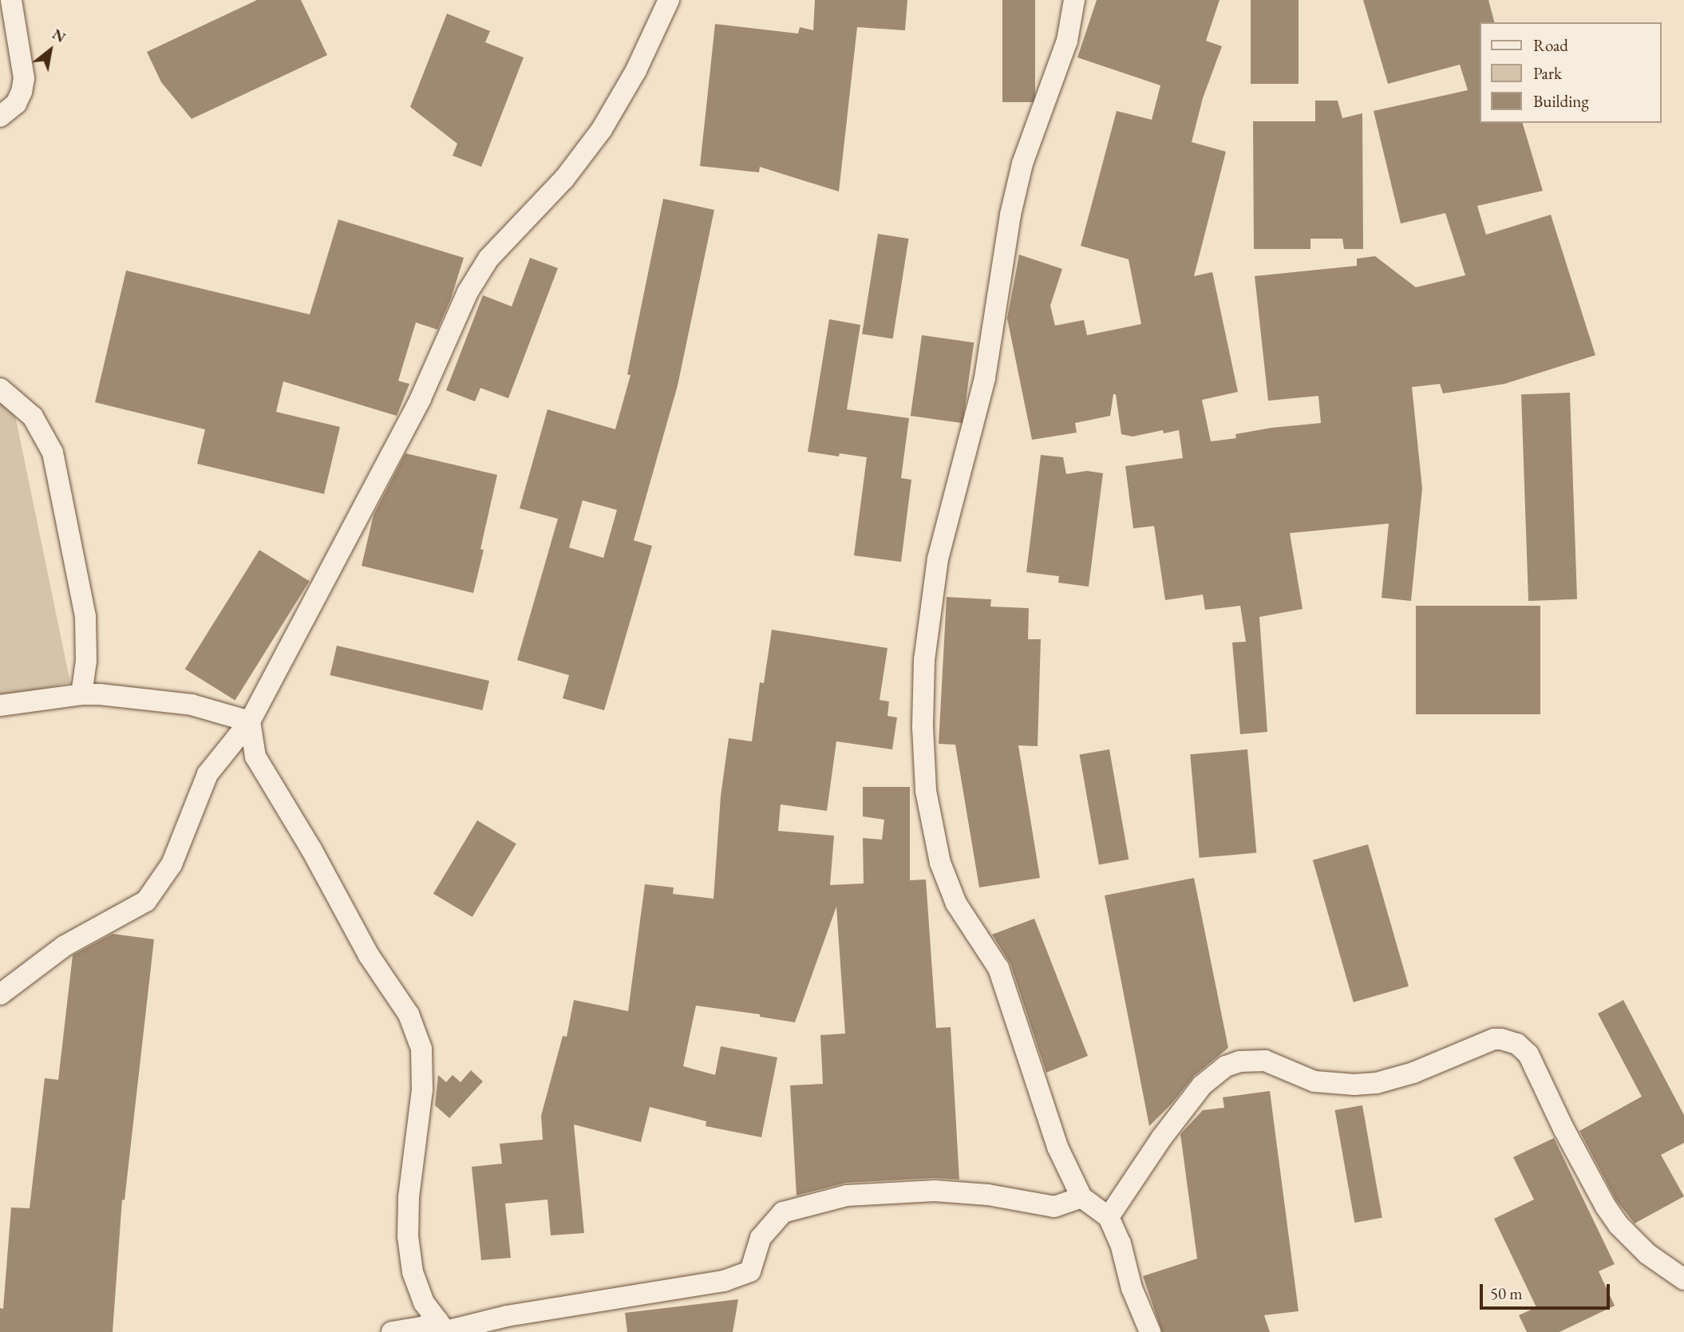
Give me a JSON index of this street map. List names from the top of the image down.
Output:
{
  "legend": ["Road", "Park", "Building"],
  "scale_bar": "50 m",
  "north": "top right"
}
